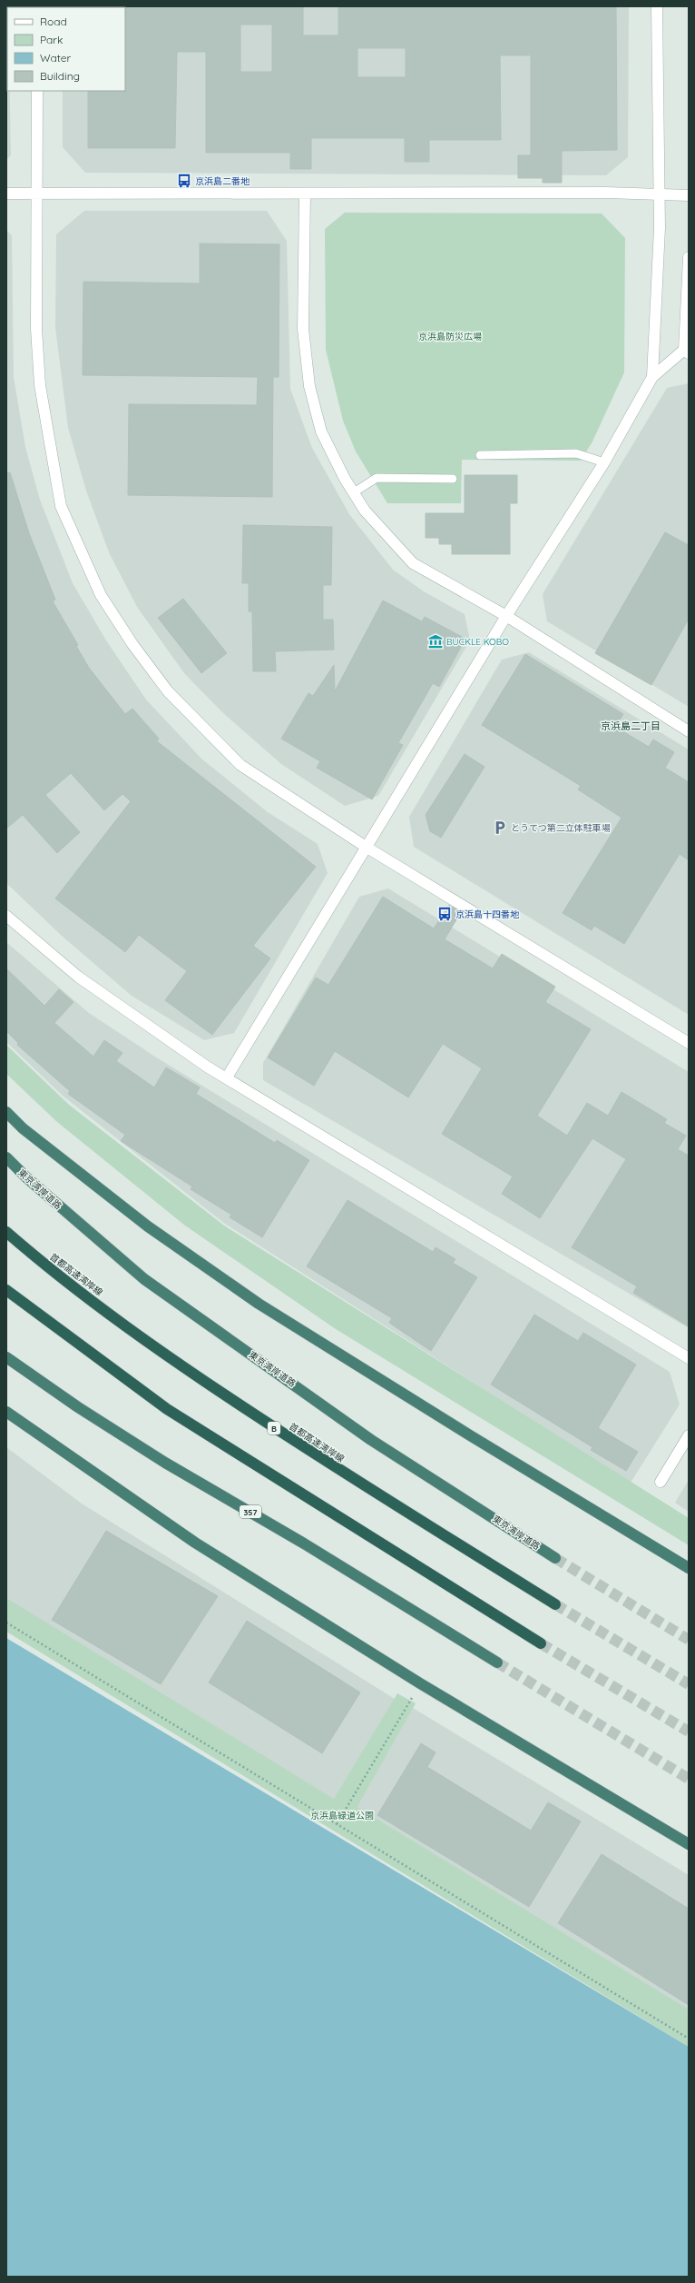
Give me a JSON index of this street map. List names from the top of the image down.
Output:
{
  "streets": {
    "highway": [
      "東京湾岸道路",
      "首都高速湾岸線",
      "B",
      "357"
    ]
  },
  "districts": ["京浜島二丁目"],
  "parks": ["京浜島防災広場", "京浜島緑道公園"],
  "places": {
    "bus stop": ["京浜島二番地", "京浜島十四番地"],
    "museum": ["BUCKLE KOBO"],
    "parking": ["とうてつ第二立体駐車場"]
  },
  "legend": [
    "Road",
    "Park",
    "Water",
    "Building"
  ]
}
